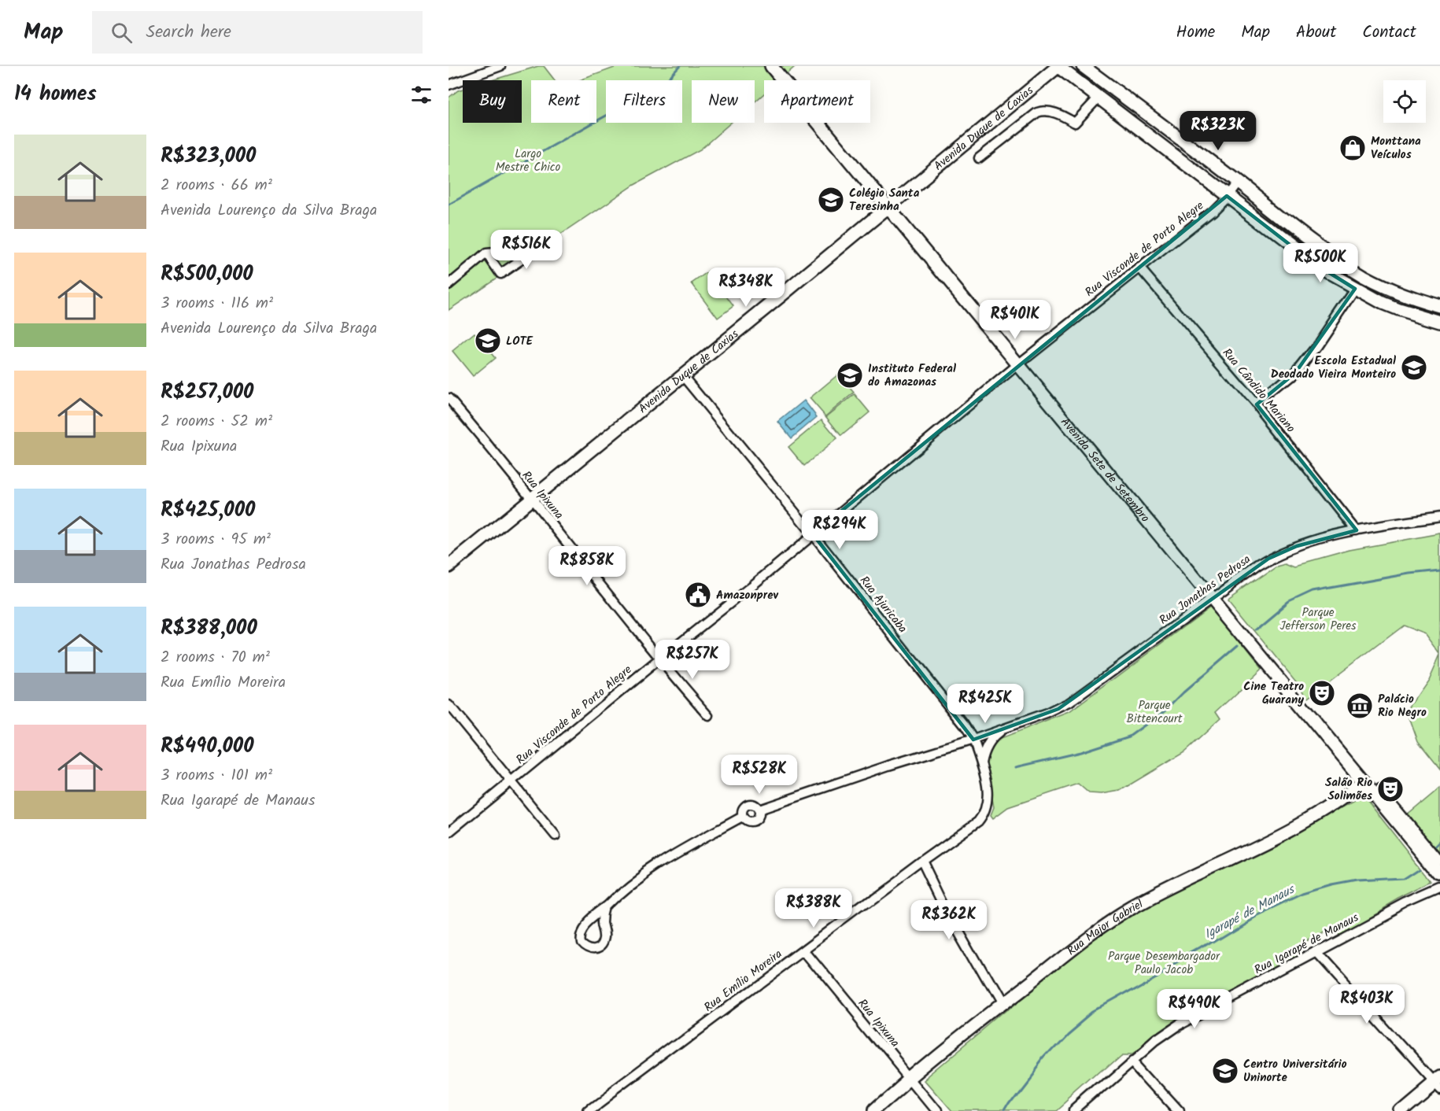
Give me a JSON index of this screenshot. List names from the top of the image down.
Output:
{
  "streets": {
    "street": [
      "Avenida Duque de Caxias",
      "Rua Visconde de Porto Alegre",
      "Rua Cândido Mariano",
      "Avenida Sete de Setembro",
      "Rua Ipixuna",
      "Rua Jonathas Pedrosa",
      "Rua Ajuricaba",
      "Rua Major Gabriel",
      "Rua Igarapé de Manaus",
      "Rua Emílio Moreira"
    ]
  },
  "crossings": [
    ["Avenida Duque de Caxias", "Avenida Sete de Setembro"],
    ["Avenida Duque de Caxias", "Rua Ipixuna"],
    ["Avenida Duque de Caxias", "Rua Ajuricaba"],
    ["Rua Visconde de Porto Alegre", "Rua Cândido Mariano"],
    ["Rua Visconde de Porto Alegre", "Avenida Sete de Setembro"],
    ["Rua Visconde de Porto Alegre", "Rua Ipixuna"],
    ["Rua Visconde de Porto Alegre", "Rua Ajuricaba"],
    ["Rua Cândido Mariano", "Rua Jonathas Pedrosa"],
    ["Avenida Sete de Setembro", "Rua Jonathas Pedrosa"],
    ["Avenida Sete de Setembro", "Rua Major Gabriel"],
    ["Rua Ipixuna", "Rua Major Gabriel"],
    ["Rua Ipixuna", "Rua Emílio Moreira"],
    ["Rua Jonathas Pedrosa", "Rua Ajuricaba"],
    ["Rua Jonathas Pedrosa", "Rua Emílio Moreira"],
    ["Rua Ajuricaba", "Rua Emílio Moreira"]
  ],
  "water": ["Igarapé de Manaus"],
  "parks": [
    "Largo Mestre Chico",
    "Parque Jefferson Peres",
    "Parque Bittencourt",
    "Parque Desembargador Paulo Jacob"
  ],
  "places": {
    "shop": ["Monttana Veículos"],
    "school or university": [
      "Colégio Santa Teresinha",
      "LOTE",
      "Escola Estadual Deodado Vieira Monteiro",
      "Instituto Federal do Amazonas",
      "Centro Universitário Uninorte"
    ],
    "public building": ["Amazonprev"],
    "theatre": ["Cine Teatro Guarany", "Salão Rio Solimões"],
    "museum": ["Palácio Rio Negro"]
  },
  "page": {
    "header": "Map",
    "search": "Search here",
    "nav": [
      "Home",
      "Map",
      "About",
      "Contact"
    ],
    "heading": "14 homes",
    "chip": [
      "Buy",
      "Rent",
      "Filters",
      "New",
      "Apartment"
    ],
    "price": [
      "R$323K",
      "R$516K",
      "R$500K",
      "R$348K",
      "R$401K",
      "R$294K",
      "R$858K",
      "R$257K",
      "R$425K",
      "R$528K",
      "R$388K",
      "R$362K",
      "R$403K",
      "R$490K"
    ],
    "list": [
      {
        "name": "R$323,000",
        "note": "2 rooms · 66 m² · Avenida Lourenço da Silva Braga"
      },
      {
        "name": "R$500,000",
        "note": "3 rooms · 116 m² · Avenida Lourenço da Silva Braga"
      },
      {
        "name": "R$257,000",
        "note": "2 rooms · 52 m² · Rua Ipixuna"
      },
      {
        "name": "R$425,000",
        "note": "3 rooms · 95 m² · Rua Jonathas Pedrosa"
      },
      {
        "name": "R$388,000",
        "note": "2 rooms · 70 m² · Rua Emílio Moreira"
      },
      {
        "name": "R$490,000",
        "note": "3 rooms · 101 m² · Rua Igarapé de Manaus"
      }
    ]
  }
}
